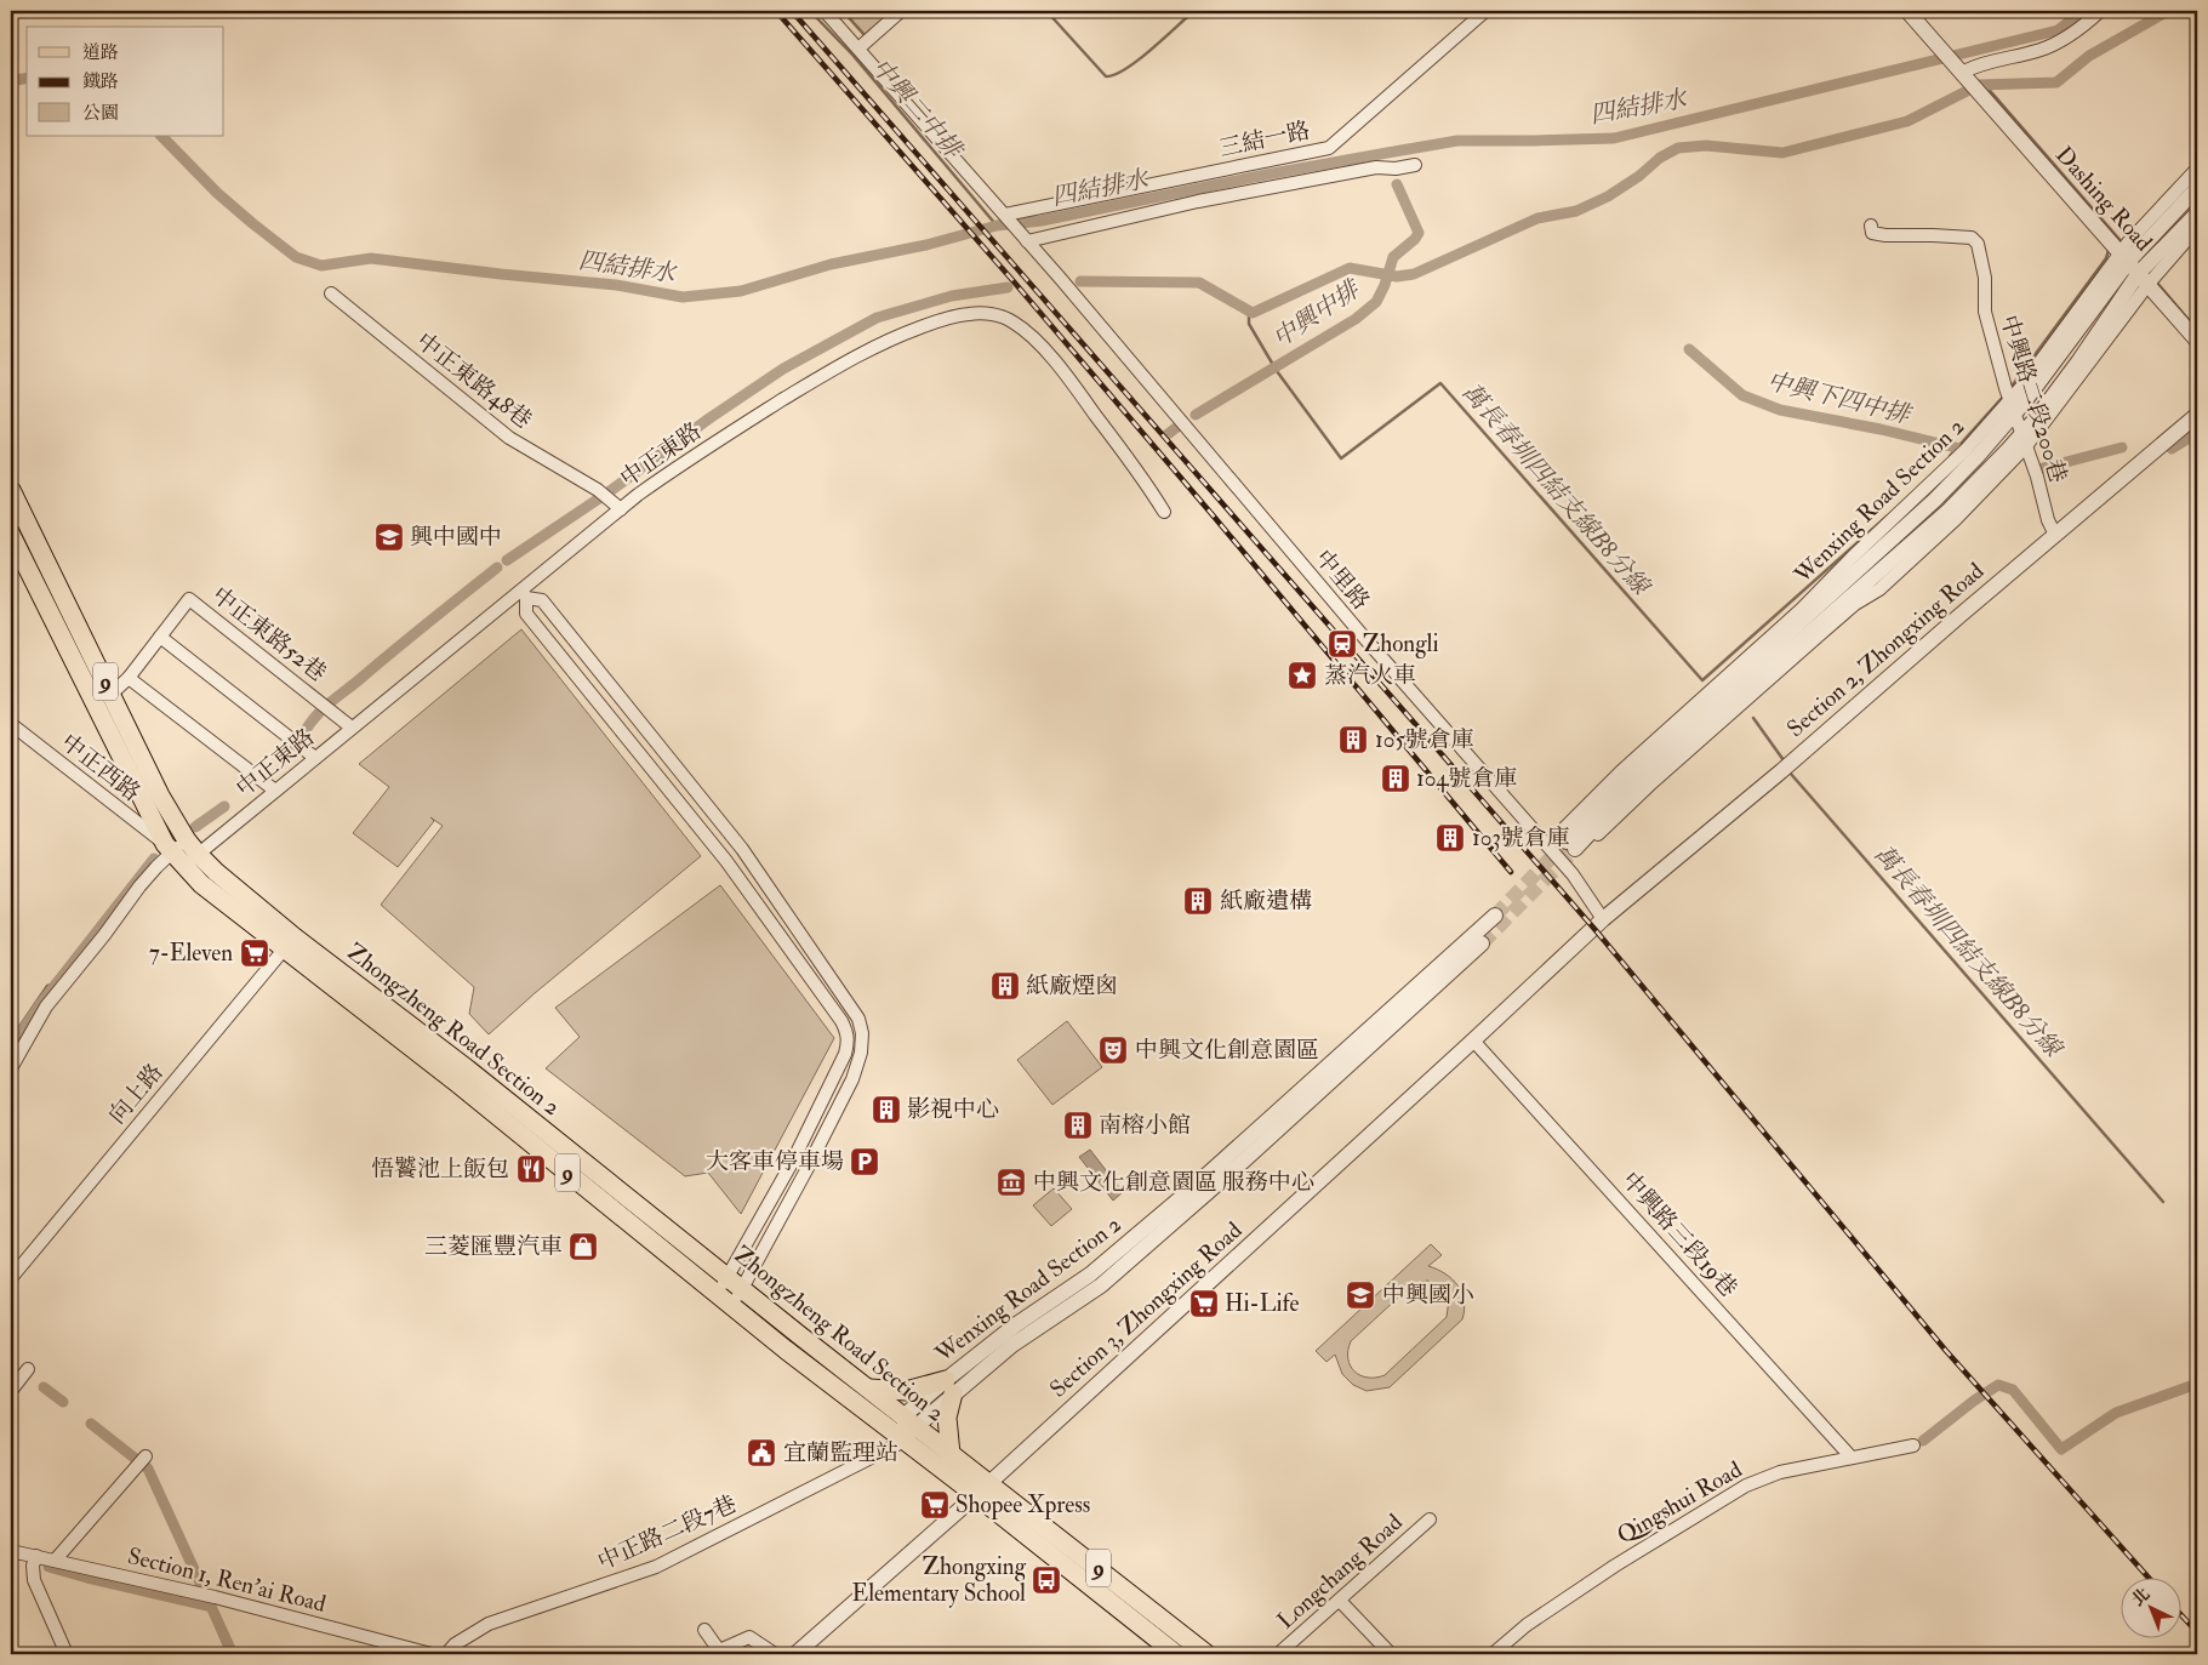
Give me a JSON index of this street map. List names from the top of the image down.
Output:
{
  "streets": {
    "main road": ["9", "Zhongzheng Road Section 2"],
    "street": [
      "三結一路",
      "Dashing Road",
      "中正東路48巷",
      "中興路二段200巷",
      "中正東路",
      "Wenxing Road Section 2",
      "中里路",
      "中正東路52巷",
      "Section 2, Zhongxing Road",
      "中正西路",
      "向上路",
      "中興路三段19巷",
      "Section 3, Zhongxing Road",
      "Qingshui Road",
      "中正路二段7巷",
      "Longchang Road",
      "Section 1, Ren'ai Road"
    ]
  },
  "crossings": [
    ["三結一路", "中里路"],
    ["Dashing Road", "Wenxing Road Section 2"],
    ["中正東路48巷", "中正東路"],
    ["中興路二段200巷", "Wenxing Road Section 2"],
    ["中興路二段200巷", "Section 2, Zhongxing Road"],
    ["中正東路", "中正東路52巷"],
    ["中正東路", "中正西路"],
    ["中正東路", "Zhongzheng Road Section 2"],
    ["Wenxing Road Section 2", "Zhongzheng Road Section 2"],
    ["Wenxing Road Section 2", "中正路二段7巷"],
    ["中里路", "Section 2, Zhongxing Road"],
    ["中里路", "Section 3, Zhongxing Road"],
    ["Section 2, Zhongxing Road", "Section 3, Zhongxing Road"],
    ["9", "Zhongzheng Road Section 2"],
    ["9", "Section 3, Zhongxing Road"],
    ["中正西路", "Zhongzheng Road Section 2"],
    ["Zhongzheng Road Section 2", "向上路"],
    ["Zhongzheng Road Section 2", "Section 3, Zhongxing Road"],
    ["Zhongzheng Road Section 2", "中正路二段7巷"],
    ["中興路三段19巷", "Section 3, Zhongxing Road"],
    ["中興路三段19巷", "Qingshui Road"]
  ],
  "water": [
    "四結排水",
    "中興二中排",
    "中興中排",
    "中興下四中排",
    "萬長春圳四結支線B8分線"
  ],
  "places": {
    "school or university": ["興中國中", "中興國小"],
    "station": ["Zhongli"],
    "place": ["蒸汽火車"],
    "building": [
      "105號倉庫",
      "104號倉庫",
      "103號倉庫",
      "紙廠遺構",
      "紙廠煙囪",
      "影視中心",
      "南榕小館"
    ],
    "supermarket": ["7-Eleven", "Hi-Life", "Shopee Xpress"],
    "theatre": ["中興文化創意園區"],
    "parking": ["大客車停車場"],
    "restaurant": ["悟饕池上飯包"],
    "museum": ["中興文化創意園區 服務中心"],
    "shop": ["三菱匯豐汽車"],
    "public building": ["宜蘭監理站"],
    "bus stop": ["Zhongxing Elementary School"]
  },
  "legend": ["道路", "鐵路", "公園"],
  "north": "top left"
}
